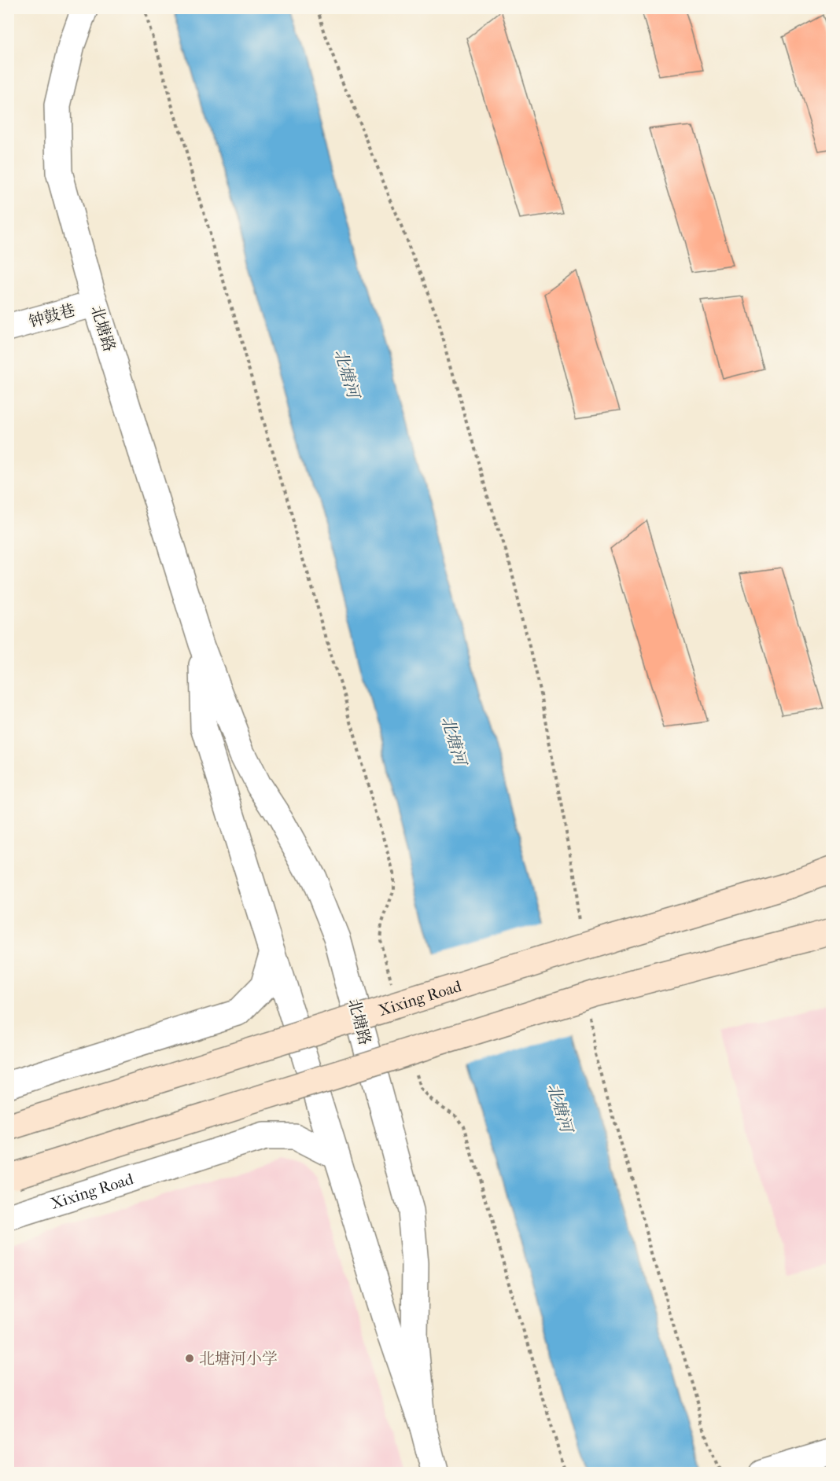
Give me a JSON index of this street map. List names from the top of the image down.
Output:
{
  "streets": {
    "main road": ["Xixing Road"],
    "street": ["钟鼓巷", "北塘路"]
  },
  "crossings": [
    ["钟鼓巷", "北塘路"],
    ["北塘路", "Xixing Road"]
  ],
  "water": ["北塘河"],
  "places": ["北塘河小学"]
}
